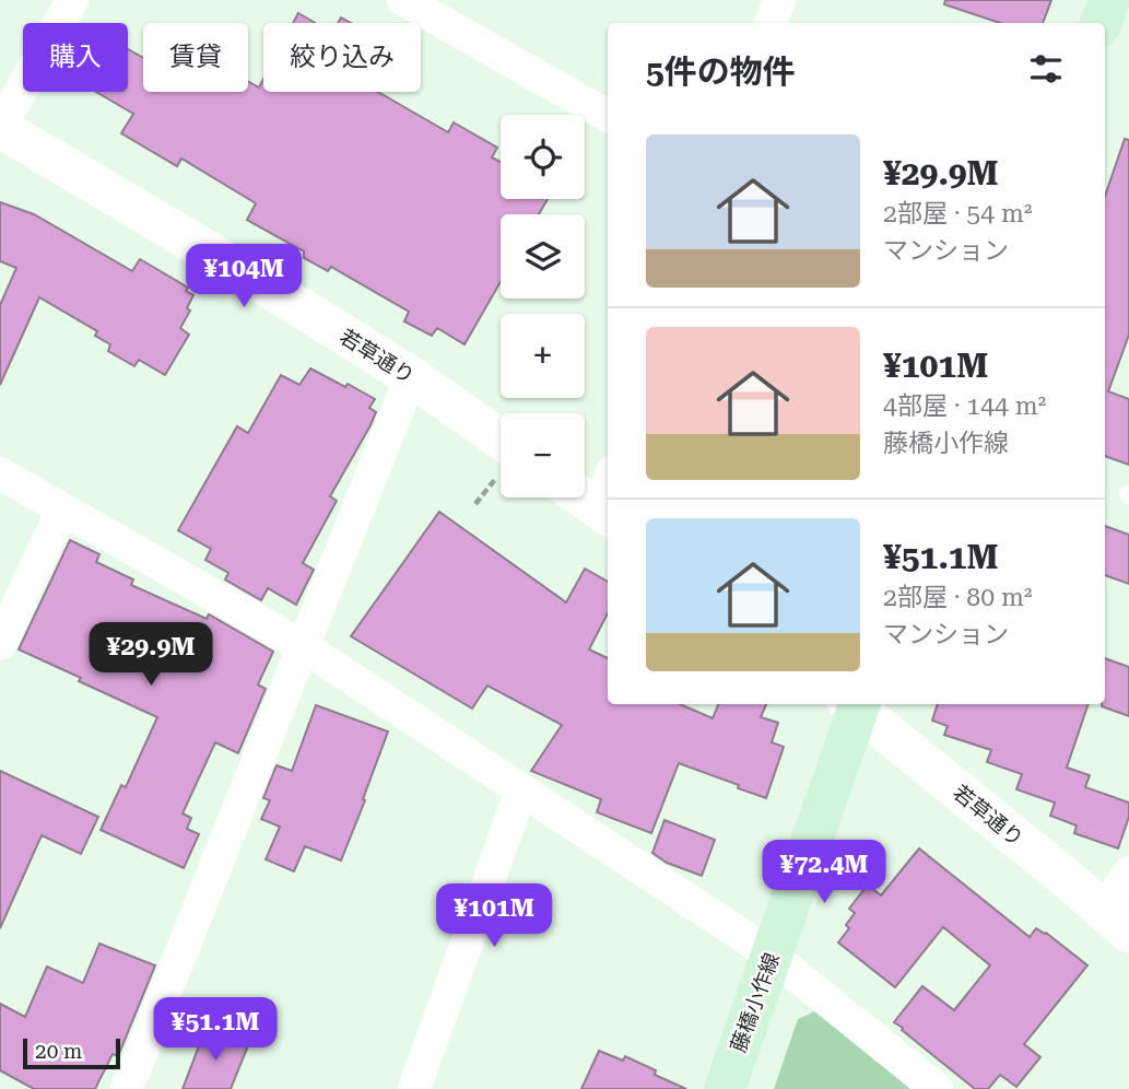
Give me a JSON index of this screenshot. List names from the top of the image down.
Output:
{
  "streets": {
    "main road": ["藤橋小作線"],
    "street": ["若草通り"]
  },
  "crossings": [
    ["若草通り", "藤橋小作線"]
  ],
  "scale_bar": "20 m",
  "page": {
    "chip": ["購入", "賃貸", "絞り込み"],
    "heading": "5件の物件",
    "map_buttons": ["+", "−"],
    "list": [
      {
        "name": "¥29.9M",
        "note": "2部屋 · 54 m² · マンション"
      },
      {
        "name": "¥101M",
        "note": "4部屋 · 144 m² · 藤橋小作線"
      },
      {
        "name": "¥51.1M",
        "note": "2部屋 · 80 m² · マンション"
      }
    ],
    "price": [
      "¥104M",
      "¥29.9M",
      "¥72.4M",
      "¥101M",
      "¥51.1M"
    ],
    "scale": "20 m"
  }
}
